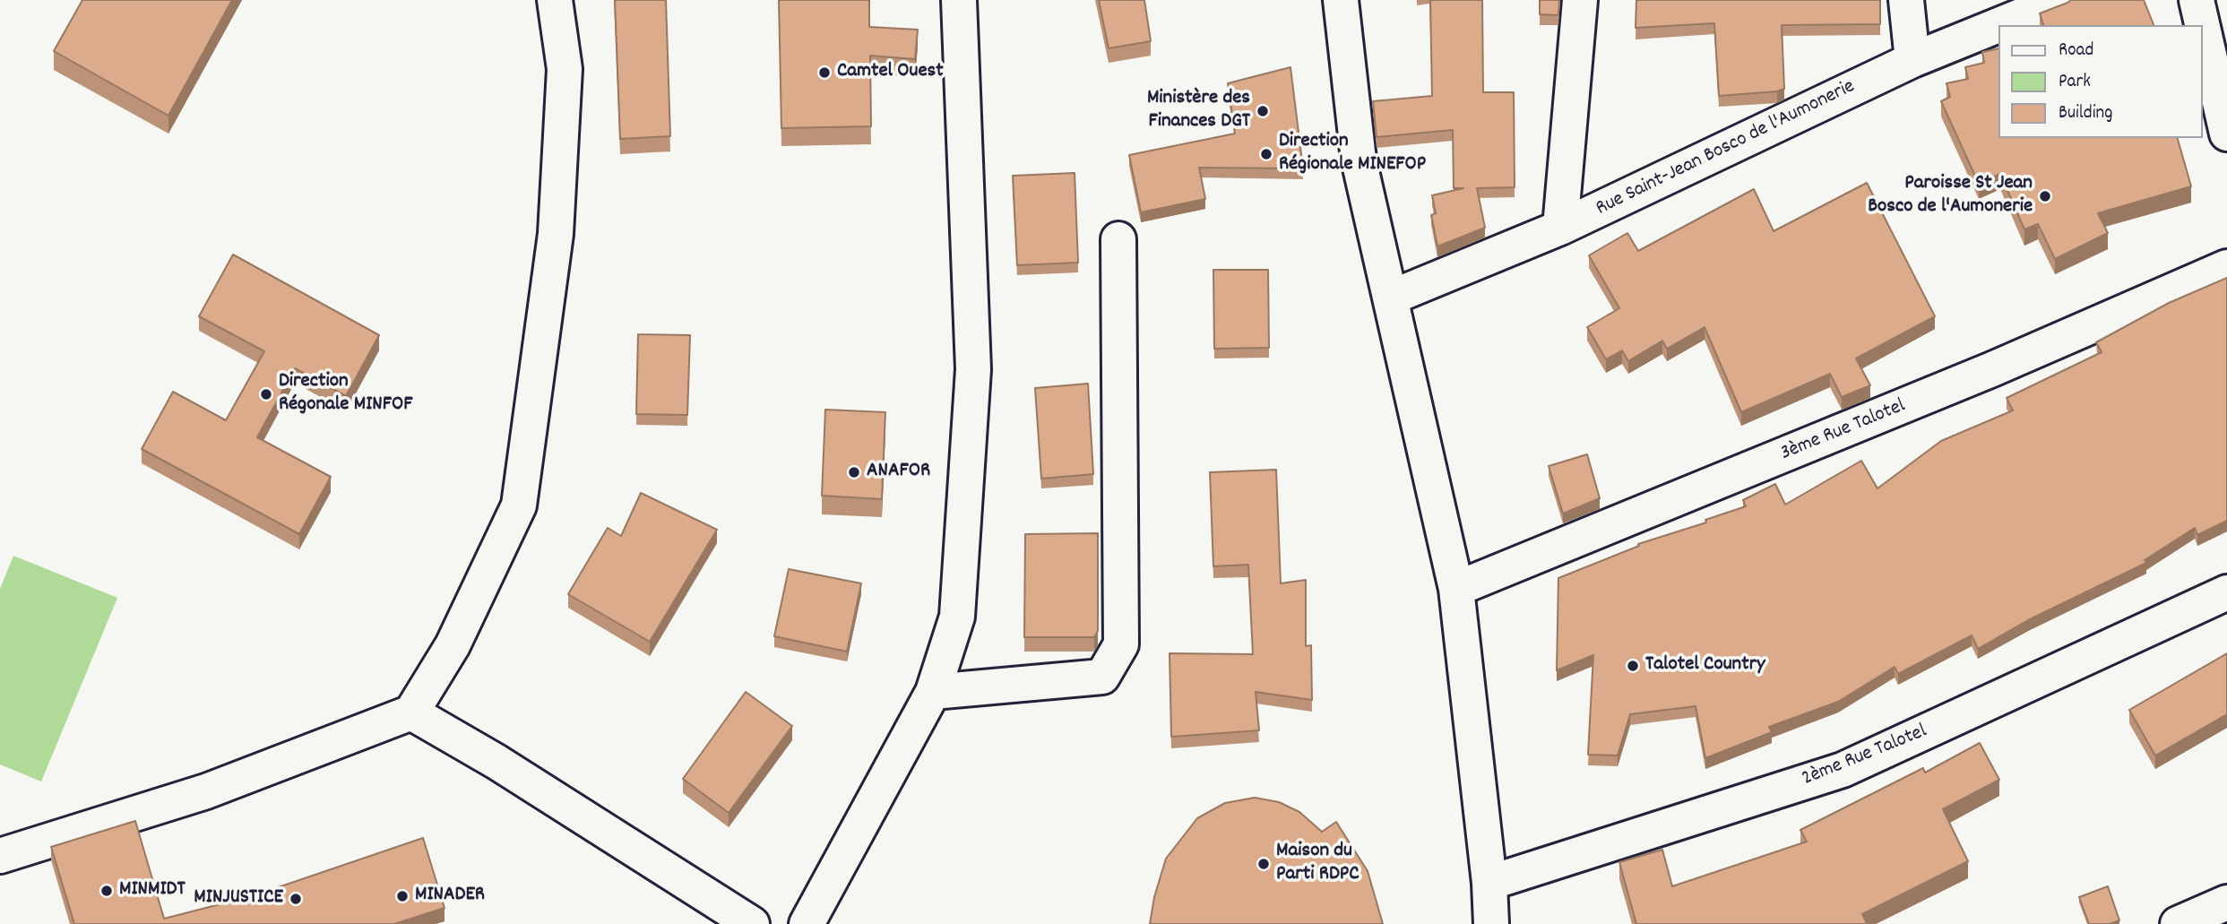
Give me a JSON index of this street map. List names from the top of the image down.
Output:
{
  "streets": {
    "street": ["Rue Saint-Jean Bosco de l'Aumonerie", "3ème Rue Talotel", "2ème Rue Talotel"]
  },
  "places": [
    "Camtel Ouest",
    "Ministère des Finances DGT",
    "Direction Régionale MINEFOP",
    "Paroisse St Jean Bosco de l'Aumonerie",
    "Direction Régonale MINFOF",
    "ANAFOR",
    "Talotel Country",
    "Maison du Parti RDPC",
    "MINMIDT",
    "MINADER",
    "MINJUSTICE"
  ],
  "legend": ["Road", "Park", "Building"]
}
